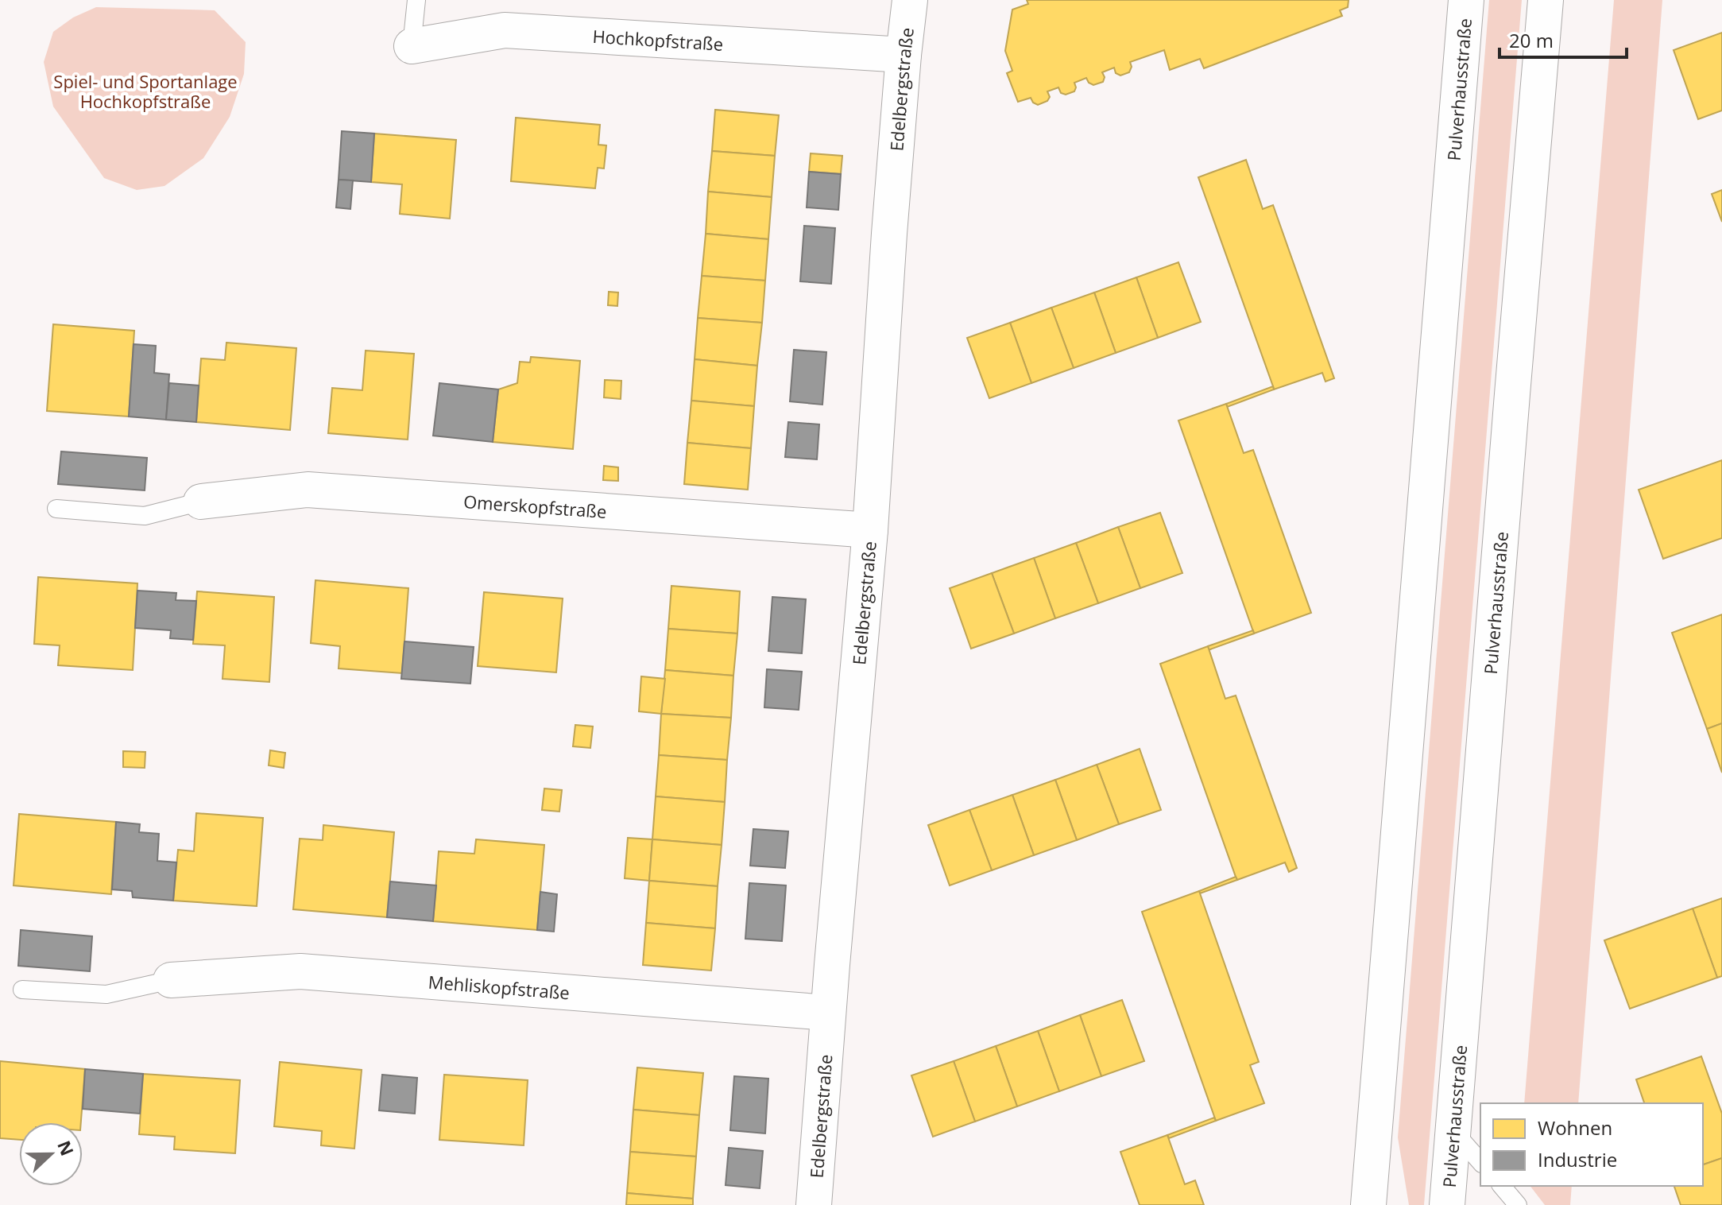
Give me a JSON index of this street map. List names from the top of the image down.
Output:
{
  "streets": {
    "street": [
      "Hochkopfstraße",
      "Edelbergstraße",
      "Pulverhausstraße",
      "Omerskopfstraße",
      "Mehliskopfstraße"
    ]
  },
  "crossings": [
    ["Hochkopfstraße", "Edelbergstraße"],
    ["Edelbergstraße", "Omerskopfstraße"],
    ["Edelbergstraße", "Mehliskopfstraße"]
  ],
  "parks": ["Spiel- und Sportanlage Hochkopfstraße"],
  "legend": ["Wohnen", "Industrie"],
  "scale_bar": "20 m",
  "north": "right"
}
